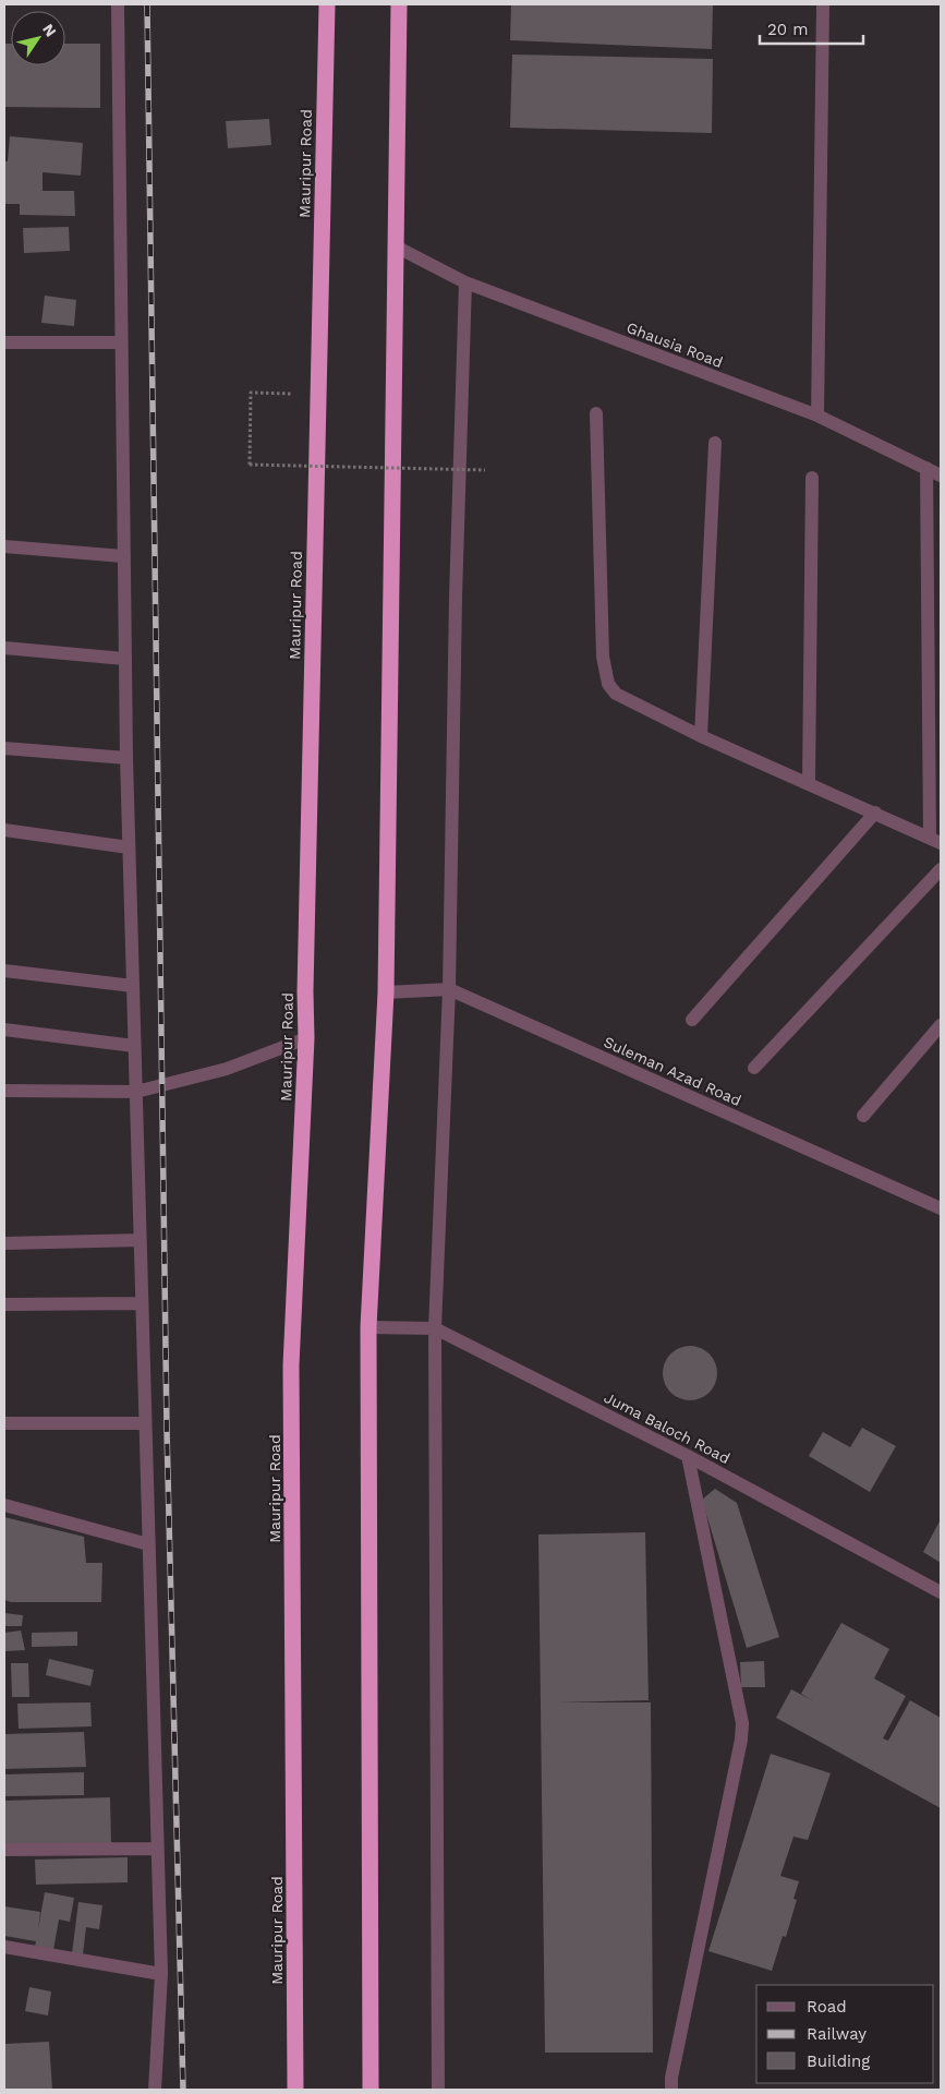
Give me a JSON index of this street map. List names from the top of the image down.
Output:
{
  "streets": {
    "highway": ["Mauripur Road"],
    "street": ["Ghausia Road", "Suleman Azad Road", "Juma Baloch Road"]
  },
  "legend": ["Road", "Railway", "Building"],
  "scale_bar": "20 m",
  "north": "top right"
}
